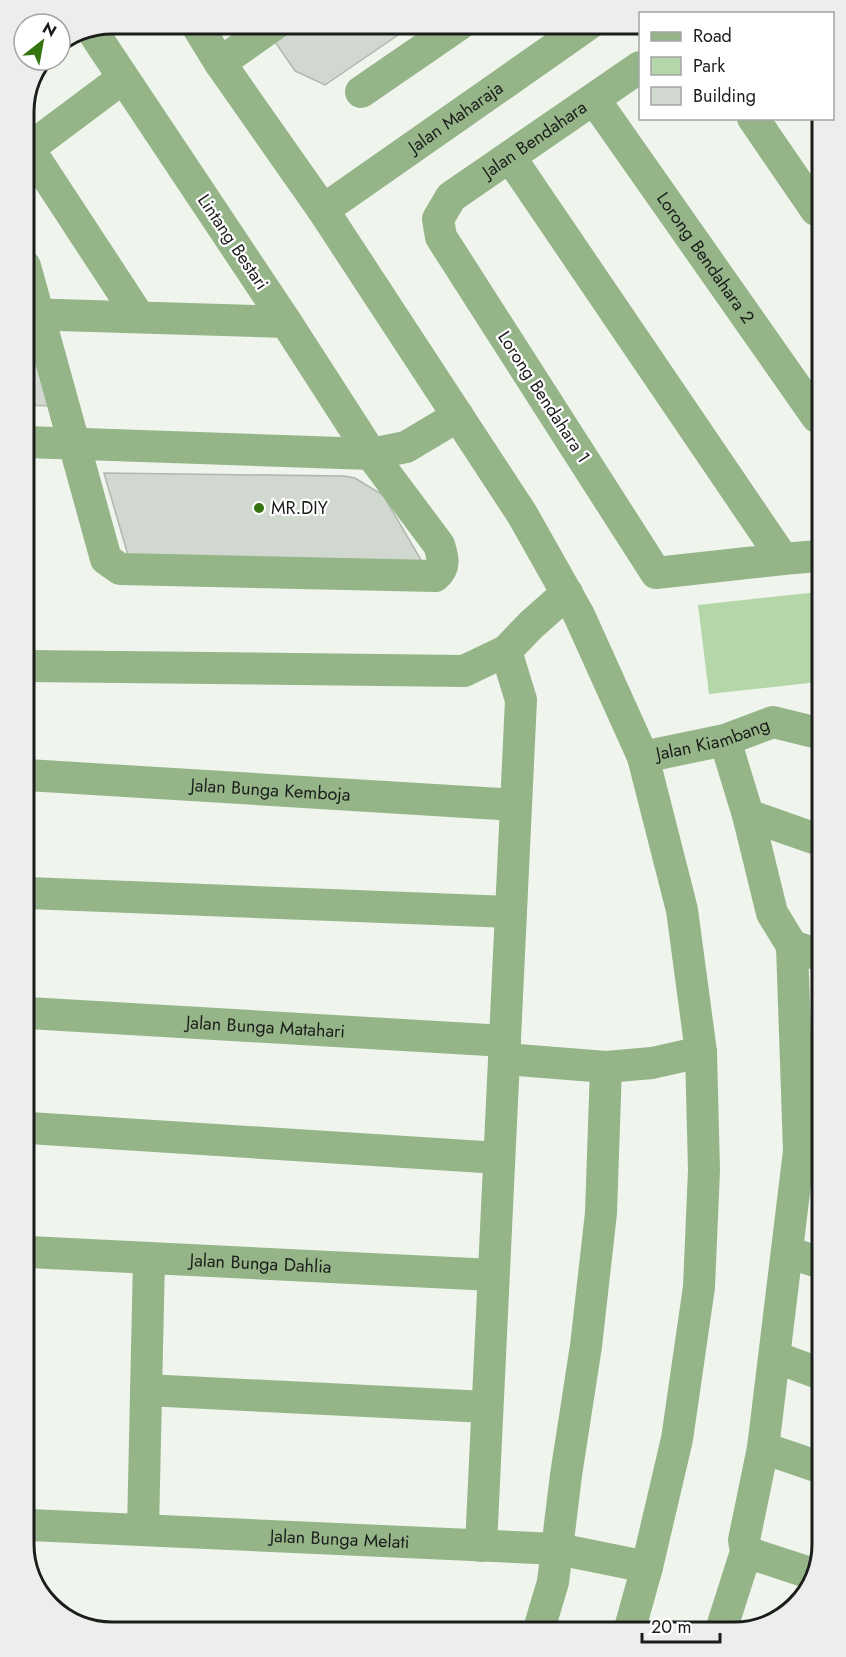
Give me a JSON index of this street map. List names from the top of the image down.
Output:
{
  "streets": {
    "street": [
      "Jalan Maharaja",
      "Jalan Bendahara",
      "Lintang Bestari",
      "Lorong Bendahara 2",
      "Lorong Bendahara 1",
      "Jalan Kiambang",
      "Jalan Bunga Kemboja",
      "Jalan Bunga Matahari",
      "Jalan Bunga Dahlia",
      "Jalan Bunga Melati"
    ]
  },
  "crossings": [
    ["Jalan Bendahara", "Lorong Bendahara 2"],
    ["Jalan Bendahara", "Lorong Bendahara 1"]
  ],
  "places": ["MR.DIY"],
  "legend": ["Road", "Park", "Building"],
  "scale_bar": "20 m",
  "north": "top right"
}
